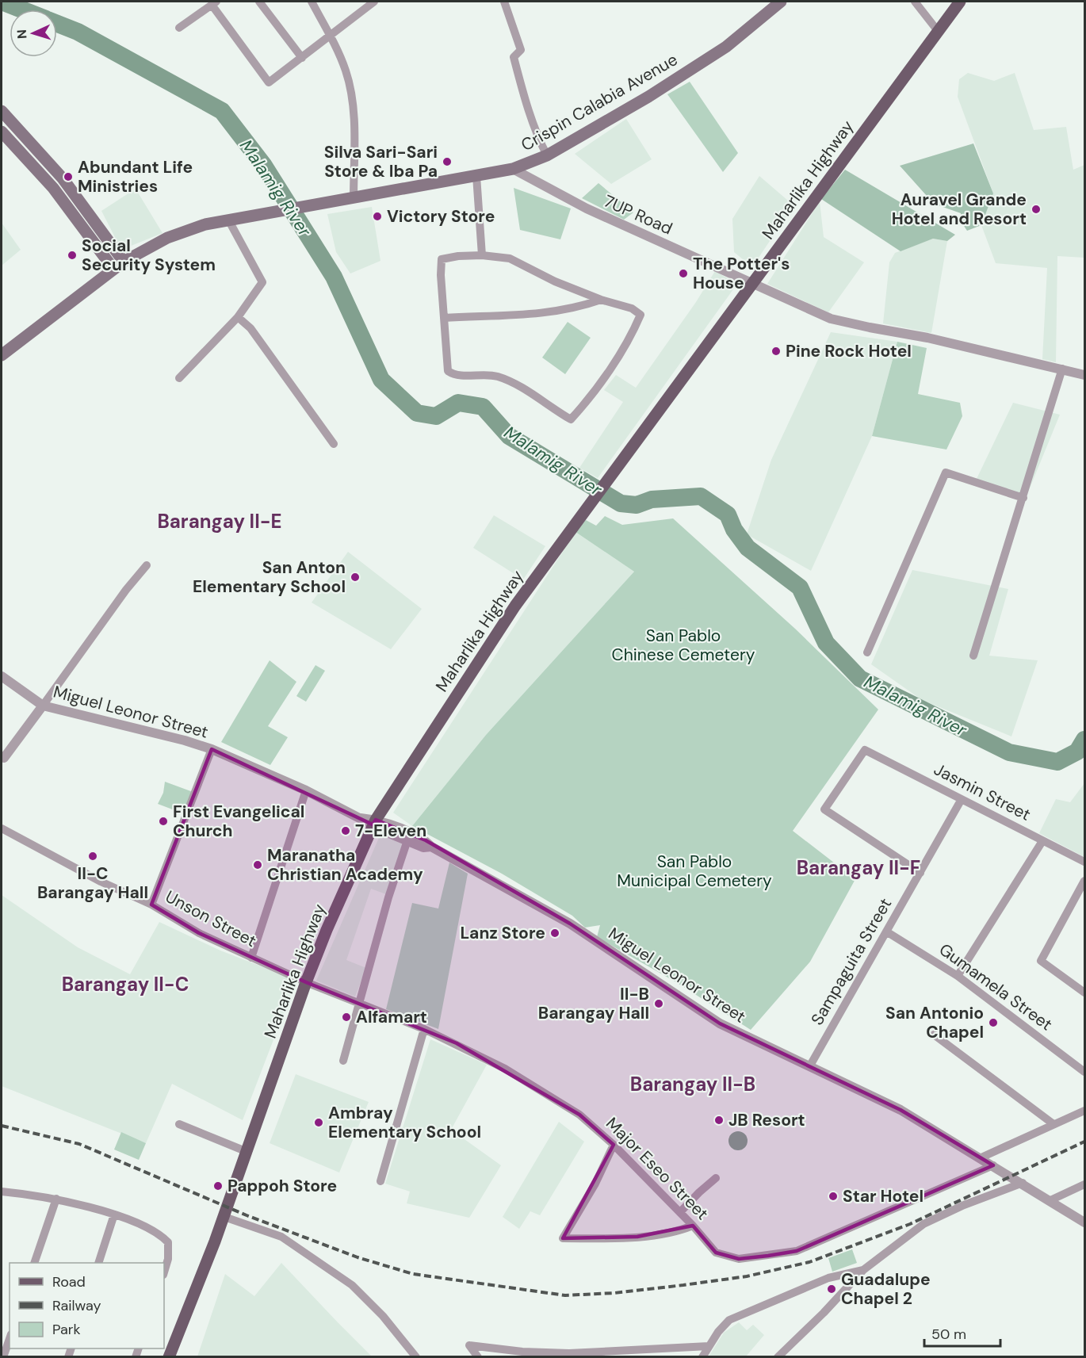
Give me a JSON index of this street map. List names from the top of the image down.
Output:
{
  "streets": {
    "main road": ["Crispin Calabia Avenue", "Maharlika Highway"],
    "street": [
      "7UP Road",
      "Miguel Leonor Street",
      "Jasmin Street",
      "Unson Street",
      "Sampaguita Street",
      "Gumamela Street",
      "Major Eseo Street"
    ]
  },
  "crossings": [
    ["Crispin Calabia Avenue", "7UP Road"],
    ["Maharlika Highway", "7UP Road"],
    ["Maharlika Highway", "Miguel Leonor Street"],
    ["Maharlika Highway", "Unson Street"],
    ["Maharlika Highway", "Major Eseo Street"],
    ["Miguel Leonor Street", "Sampaguita Street"],
    ["Miguel Leonor Street", "Major Eseo Street"],
    ["Jasmin Street", "Sampaguita Street"],
    ["Unson Street", "Major Eseo Street"],
    ["Sampaguita Street", "Gumamela Street"]
  ],
  "districts": [
    "Barangay II-E",
    "Barangay II-F",
    "Barangay II-C",
    "Barangay II-B"
  ],
  "water": ["Malamig River"],
  "parks": ["San Pablo Chinese Cemetery", "San Pablo Municipal Cemetery"],
  "places": [
    "Silva Sari-Sari Store & Iba Pa",
    "Abundant Life Ministries",
    "Auravel Grande Hotel and Resort",
    "Victory Store",
    "Social Security System",
    "The Potter's House",
    "Pine Rock Hotel",
    "San Anton Elementary School",
    "First Evangelical Church",
    "7-Eleven",
    "II-C Barangay Hall",
    "Maranatha Christian Academy",
    "Lanz Store",
    "II-B Barangay Hall",
    "Alfamart",
    "San Antonio Chapel",
    "JB Resort",
    "Ambray Elementary School",
    "Pappoh Store",
    "Star Hotel",
    "Guadalupe Chapel 2"
  ],
  "legend": ["Road", "Railway", "Park"],
  "scale_bar": "50 m",
  "north": "left"
}
